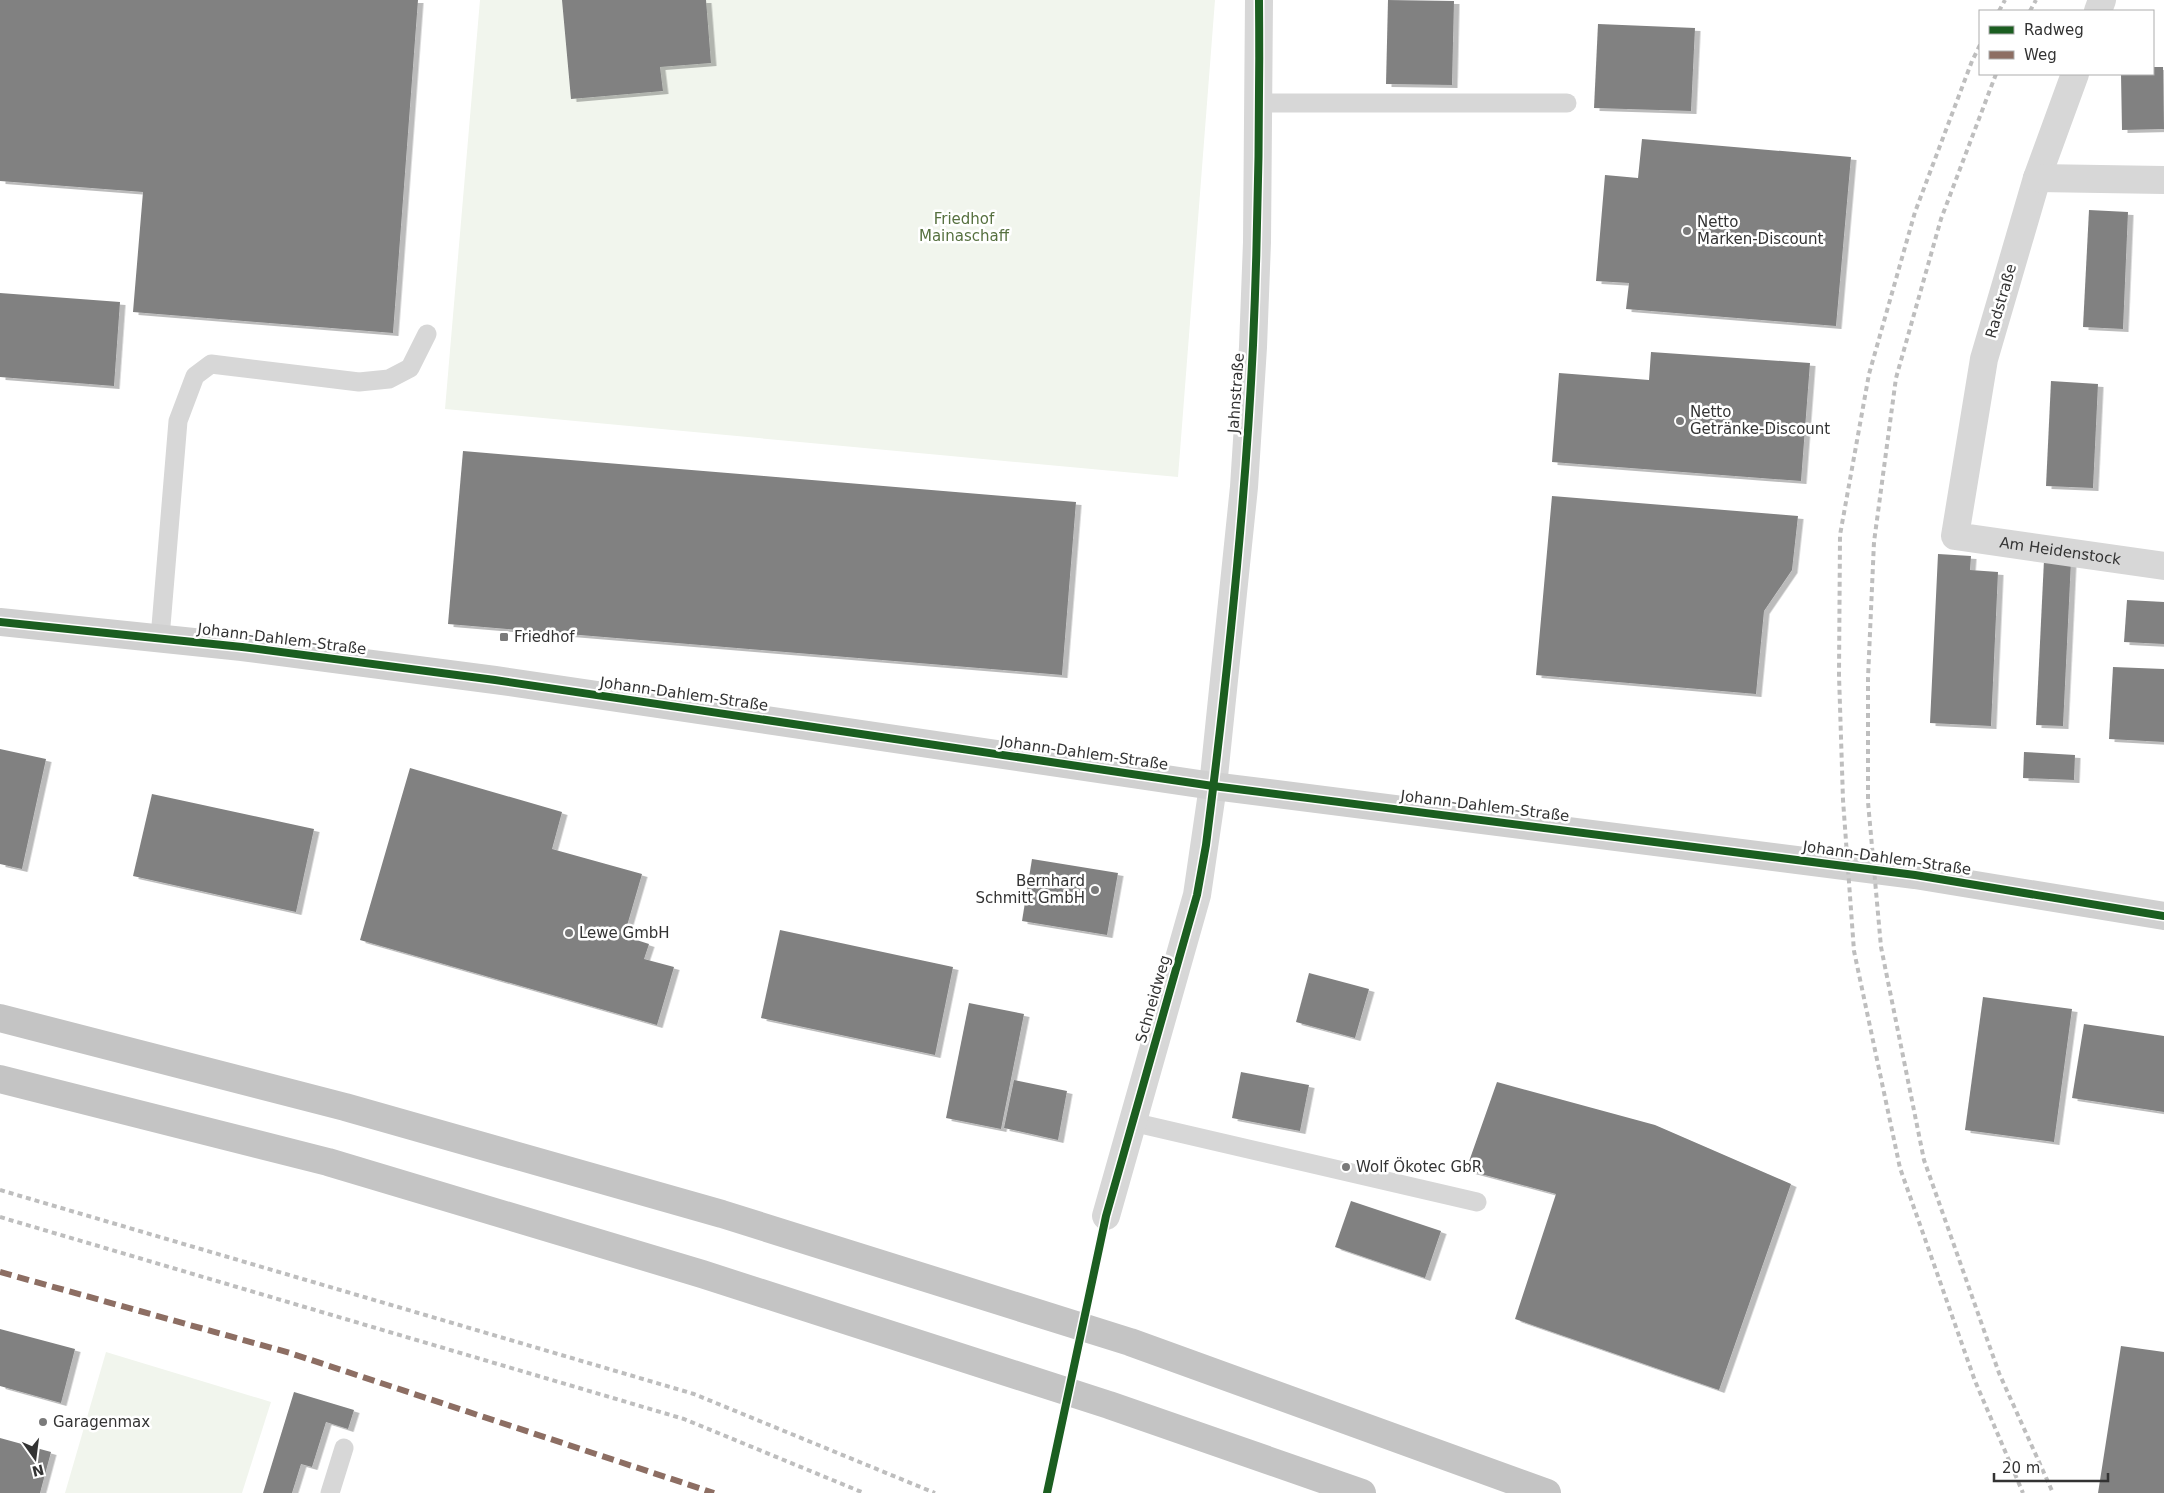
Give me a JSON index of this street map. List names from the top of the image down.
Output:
{
  "streets": {
    "street": [
      "Radstraße",
      "Jahnstraße",
      "Am Heidenstock",
      "Johann-Dahlem-Straße",
      "Schneidweg"
    ]
  },
  "crossings": [
    ["Radstraße", "Am Heidenstock"],
    ["Jahnstraße", "Johann-Dahlem-Straße"],
    ["Jahnstraße", "Schneidweg"],
    ["Johann-Dahlem-Straße", "Schneidweg"]
  ],
  "parks": ["Friedhof Mainaschaff"],
  "places": {
    "other": [
      "Netto Marken-Discount",
      "Netto Getränke-Discount",
      "Bernhard Schmitt GmbH",
      "Lewe GmbH",
      "Wolf Ökotec GbR",
      "Garagenmax"
    ],
    "transit": ["Friedhof"]
  },
  "legend": ["Radweg", "Weg"],
  "scale_bar": "20 m",
  "north": "bottom"
}
